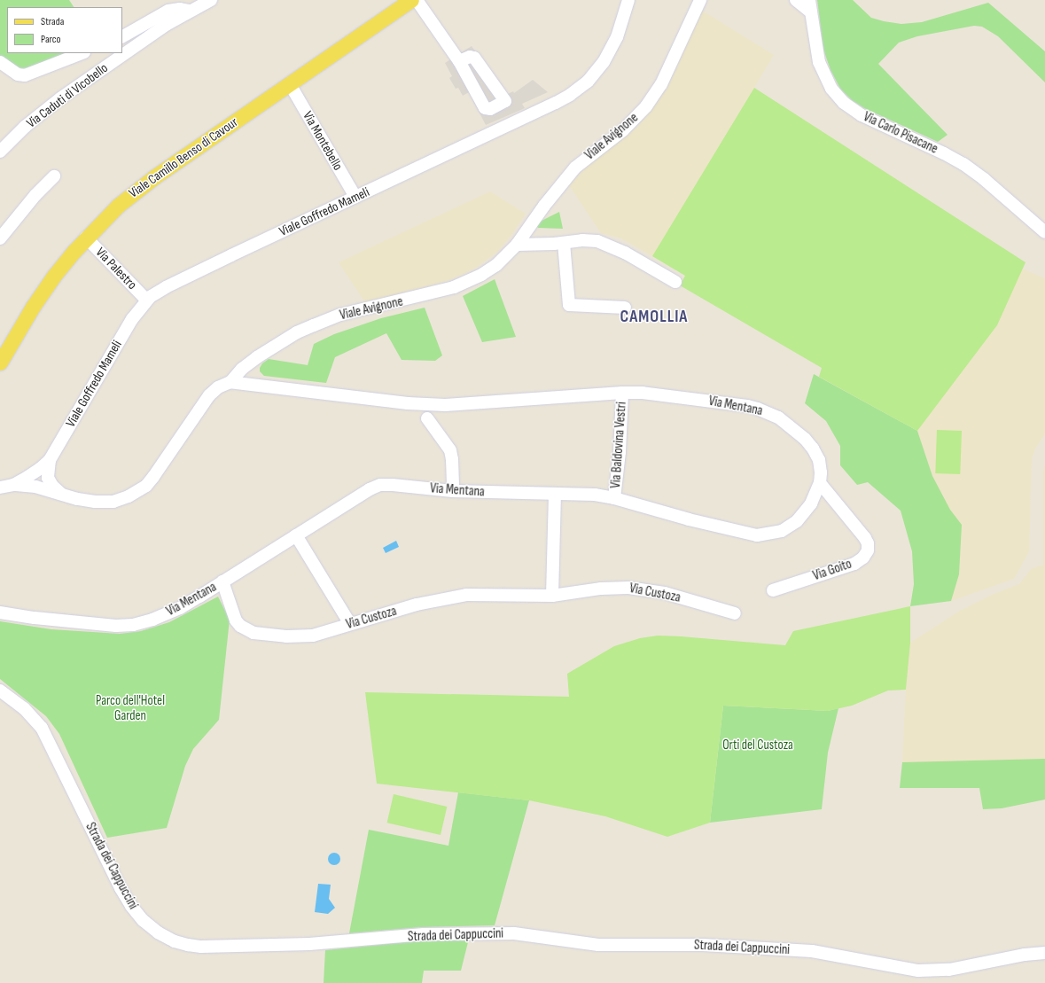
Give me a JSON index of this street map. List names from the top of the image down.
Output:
{
  "streets": {
    "main road": ["Viale Camillo Benso di Cavour"],
    "street": [
      "Via Caduti di Vicobello",
      "Via Carlo Pisacane",
      "Viale Avignone",
      "Via Montebello",
      "Viale Goffredo Mameli",
      "Via Palestro",
      "Via Mentana",
      "Via Baldovina Vestri",
      "Via Goito",
      "Via Custoza",
      "Strada dei Cappuccini"
    ]
  },
  "crossings": [
    ["Viale Avignone", "Via Mentana"],
    ["Via Montebello", "Viale Camillo Benso di Cavour"],
    ["Via Montebello", "Viale Goffredo Mameli"],
    ["Viale Camillo Benso di Cavour", "Via Palestro"],
    ["Viale Goffredo Mameli", "Via Palestro"],
    ["Via Mentana", "Via Baldovina Vestri"],
    ["Via Mentana", "Via Goito"],
    ["Via Mentana", "Via Custoza"]
  ],
  "districts": ["CAMOLLIA"],
  "parks": ["Parco dell'Hotel Garden", "Orti del Custoza"],
  "legend": ["Strada", "Parco"]
}
